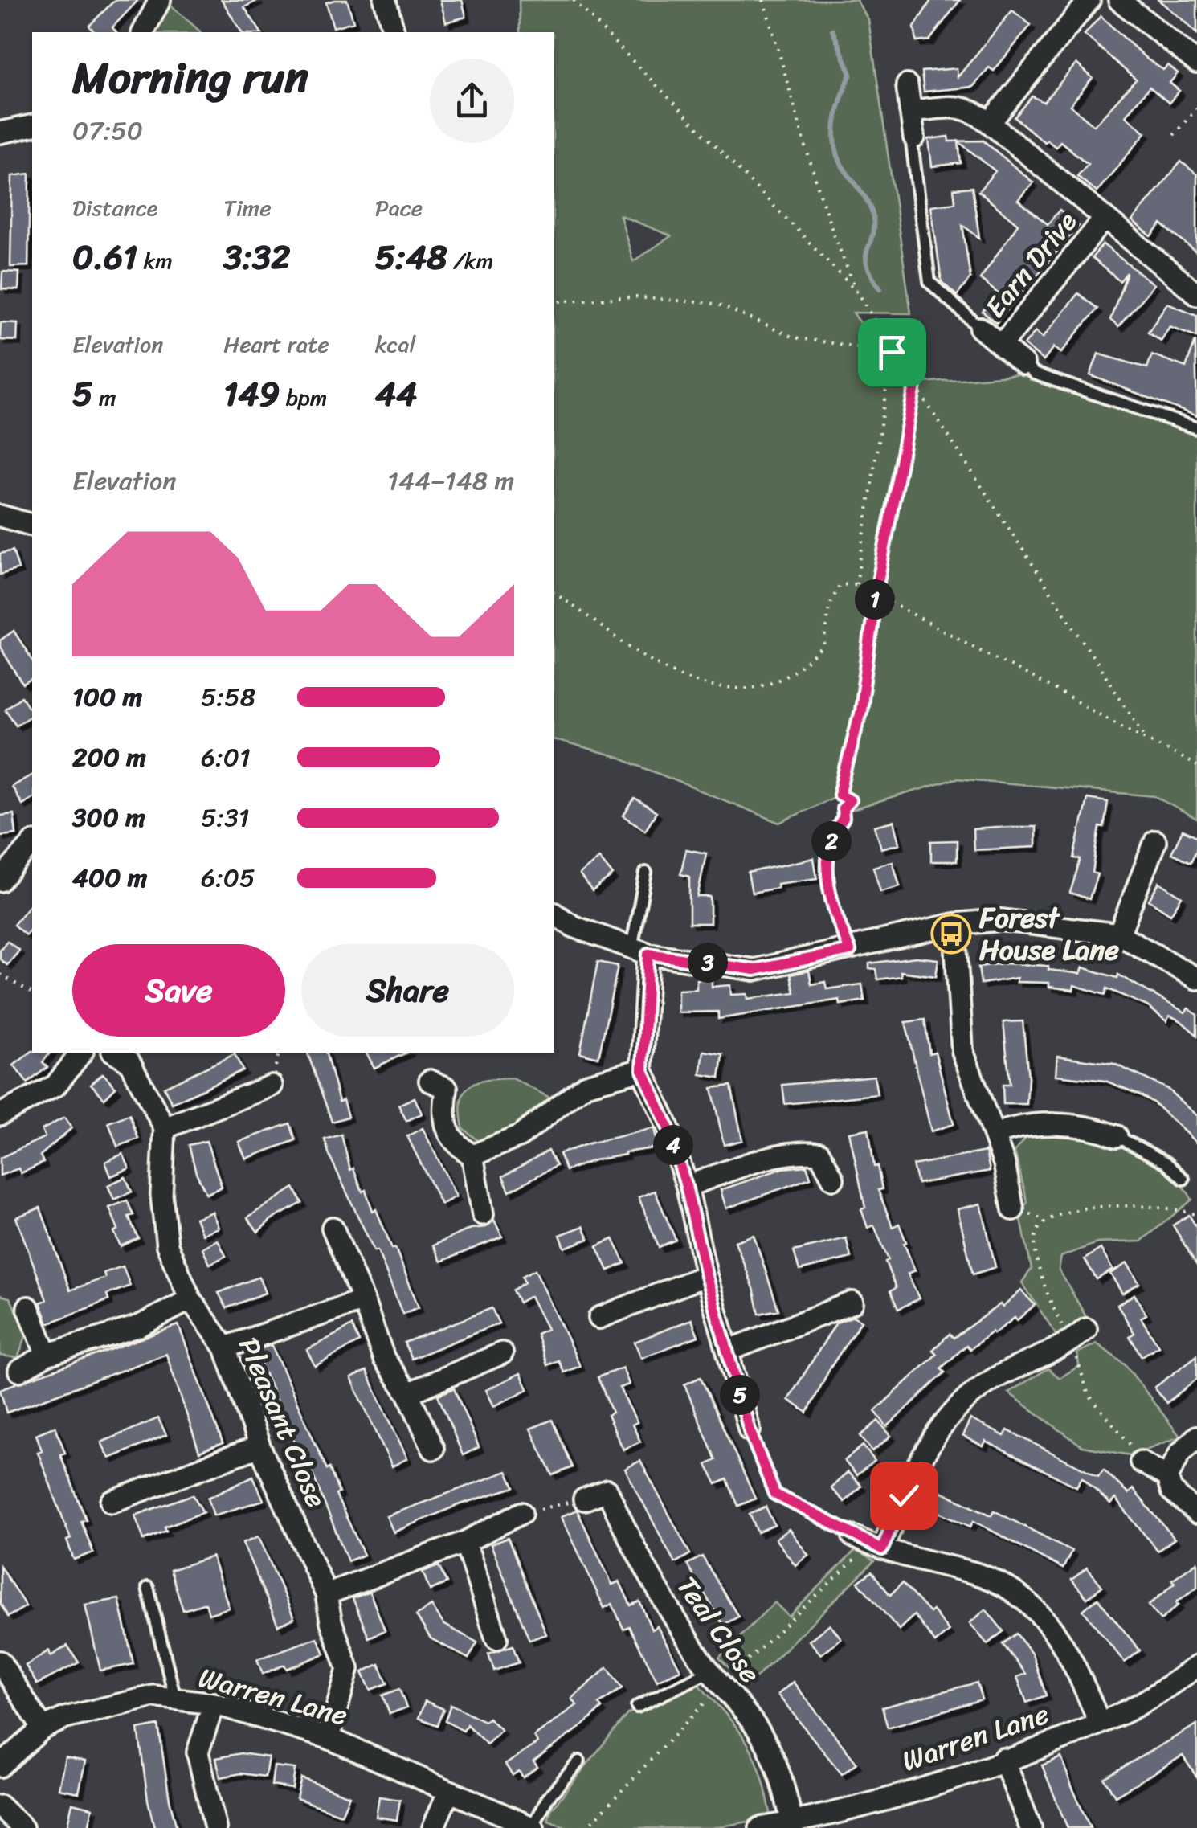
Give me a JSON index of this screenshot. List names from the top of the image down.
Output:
{
  "streets": {
    "street": [
      "Earn Drive",
      "Pleasant Close",
      "Teal Close",
      "Warren Lane"
    ]
  },
  "crossings": [
    ["Pleasant Close", "Warren Lane"],
    ["Teal Close", "Warren Lane"]
  ],
  "places": {
    "bus stop": ["Forest House Lane"]
  },
  "page": {
    "heading": ["Morning run", "07:50"],
    "stats": [
      ["Distance", "0.61 km"],
      ["Time", "3:32"],
      ["Pace", "5:48 /km"],
      ["Elevation", "5 m"],
      ["Heart rate", "149 bpm"],
      ["kcal", "44"]
    ],
    "chart": ["Elevation", "144–148 m"],
    "pins": [
      "1",
      "2",
      "3",
      "4",
      "5"
    ],
    "list": [
      {
        "name": "100 m",
        "note": "5:58"
      },
      {
        "name": "200 m",
        "note": "6:01"
      },
      {
        "name": "300 m",
        "note": "5:31"
      },
      {
        "name": "400 m",
        "note": "6:05"
      }
    ],
    "buttons": ["Save", "Share"]
  }
}
